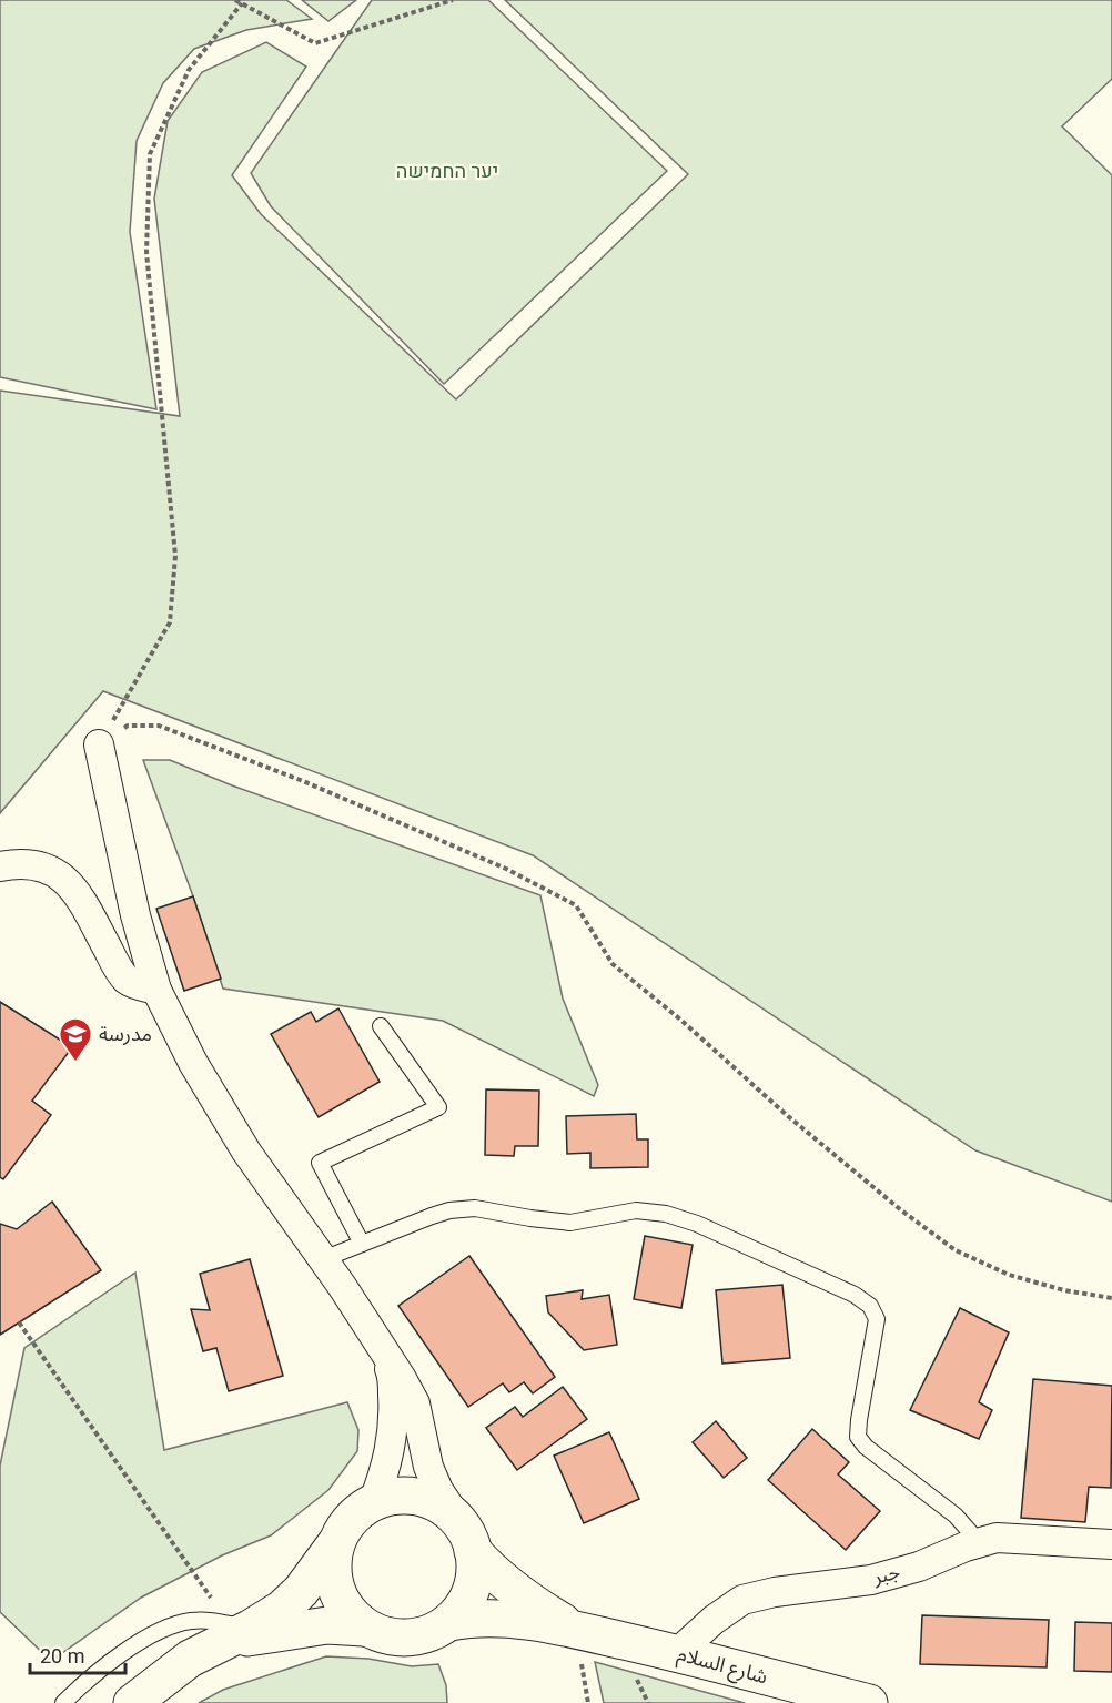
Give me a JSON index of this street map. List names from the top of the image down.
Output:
{
  "streets": {
    "main road": ["شارع السلام"],
    "street": ["جبر"]
  },
  "crossings": [
    ["جبر", "شارع السلام"]
  ],
  "parks": ["יער החמישה"],
  "places": {
    "school or university": ["مدرسة"]
  },
  "scale_bar": "20 m"
}
